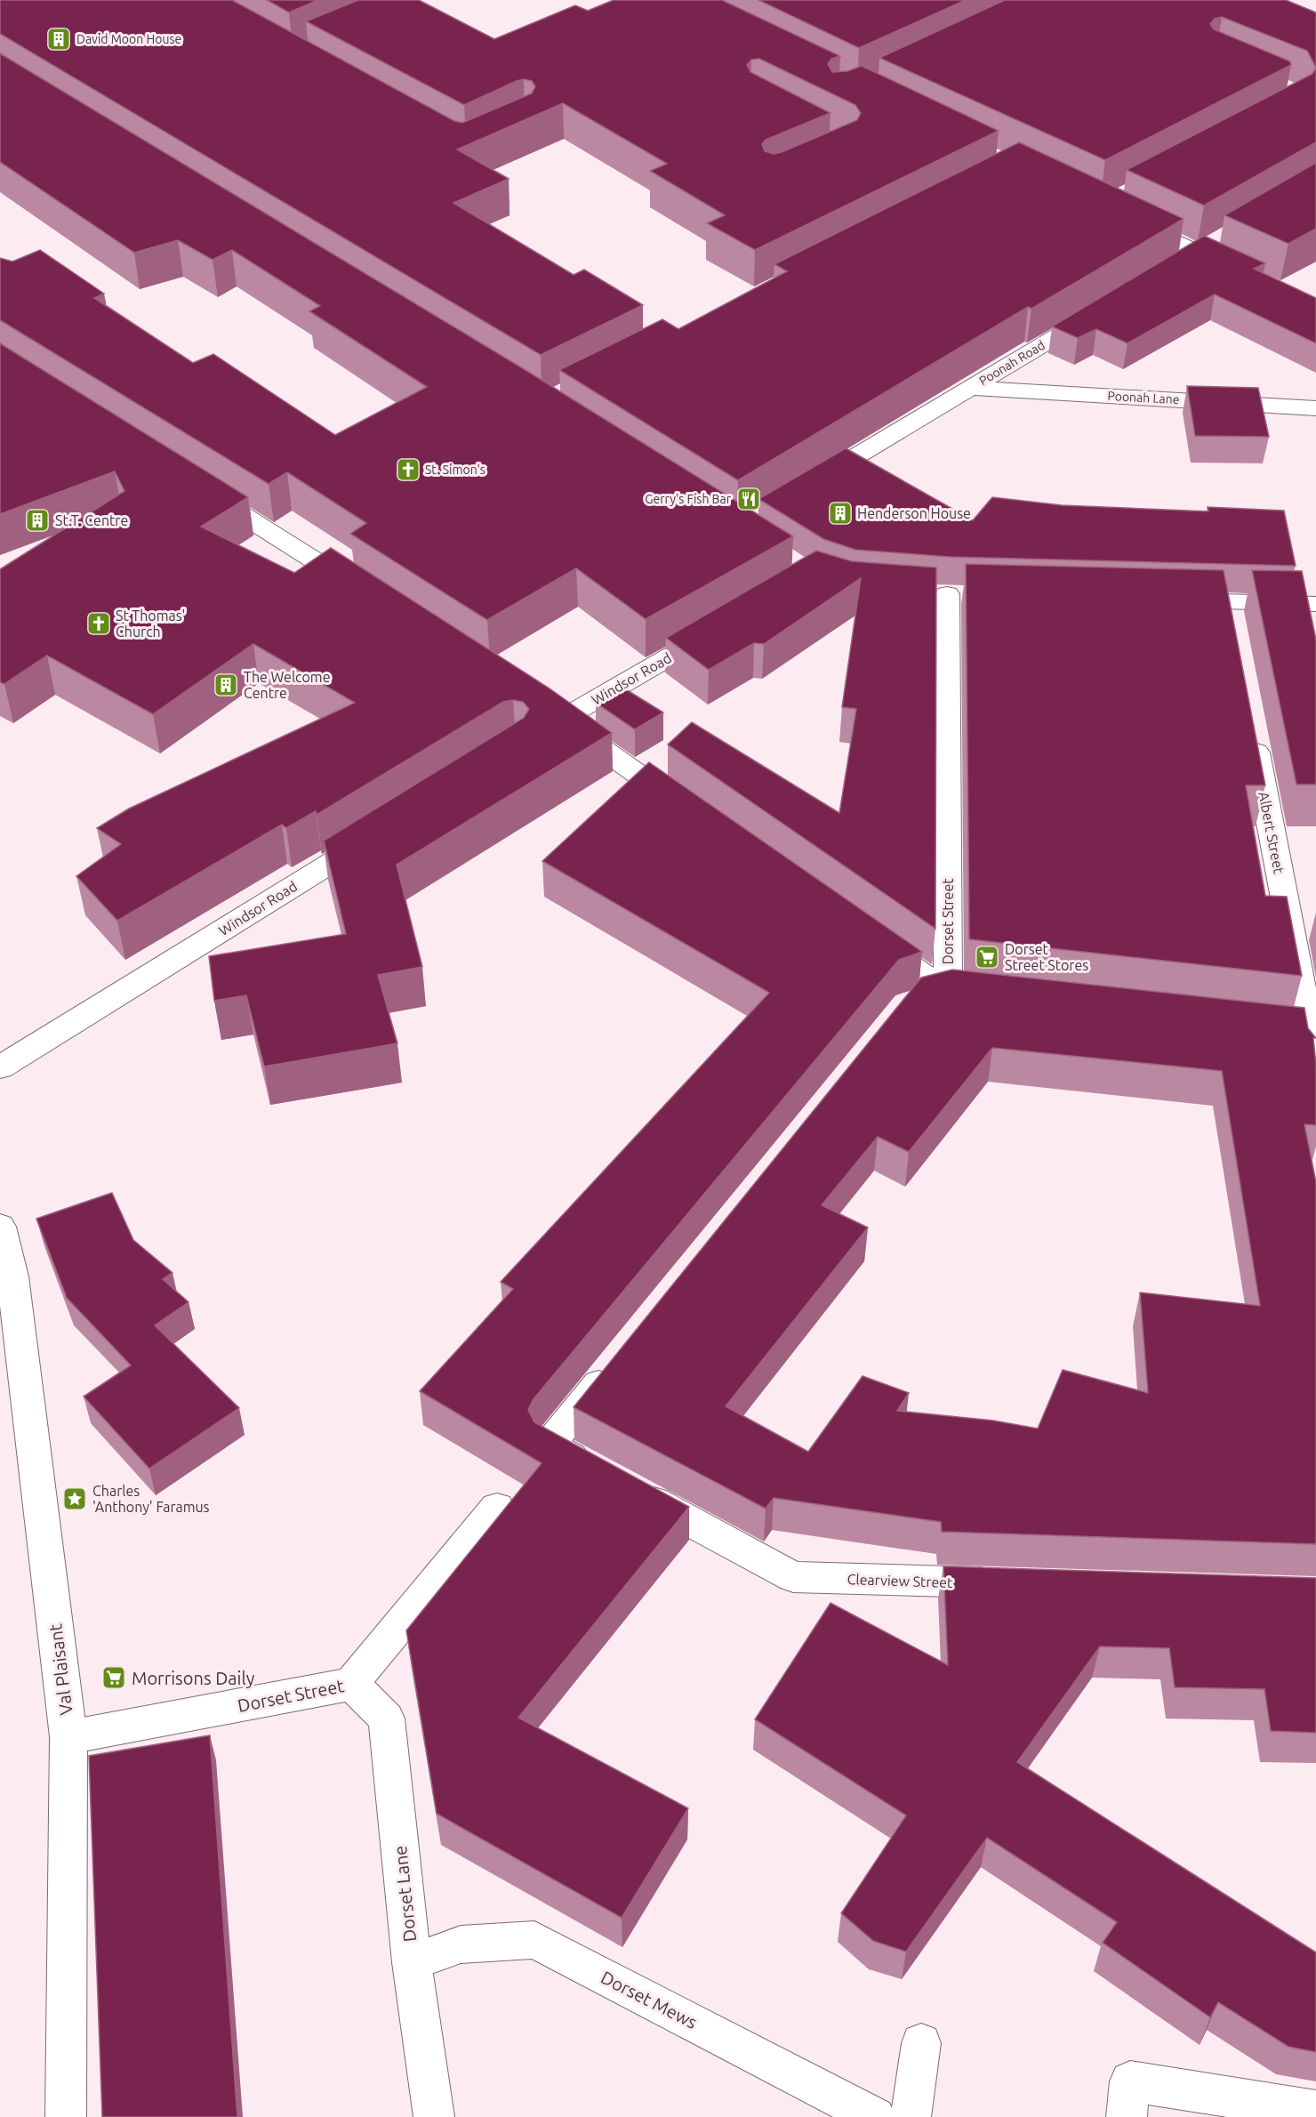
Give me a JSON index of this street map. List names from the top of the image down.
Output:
{
  "streets": {
    "street": [
      "Poonah Road",
      "Poonah Lane",
      "Windsor Road",
      "Albert Street",
      "Dorset Street",
      "Clearview Street",
      "Val Plaisant",
      "Dorset Lane",
      "Dorset Mews"
    ]
  },
  "crossings": [
    ["Poonah Road", "Poonah Lane"],
    ["Dorset Street", "Val Plaisant"],
    ["Dorset Street", "Dorset Lane"],
    ["Dorset Lane", "Dorset Mews"]
  ],
  "places": {
    "building": [
      "David Moon House",
      "Henderson House",
      "St.T. Centre",
      "The Welcome Centre"
    ],
    "church": ["St. Simon's", "St Thomas' Church"],
    "restaurant": ["Gerry's Fish Bar"],
    "supermarket": ["Dorset Street Stores", "Morrisons Daily"],
    "place": ["Charles 'Anthony' Faramus"]
  }
}
